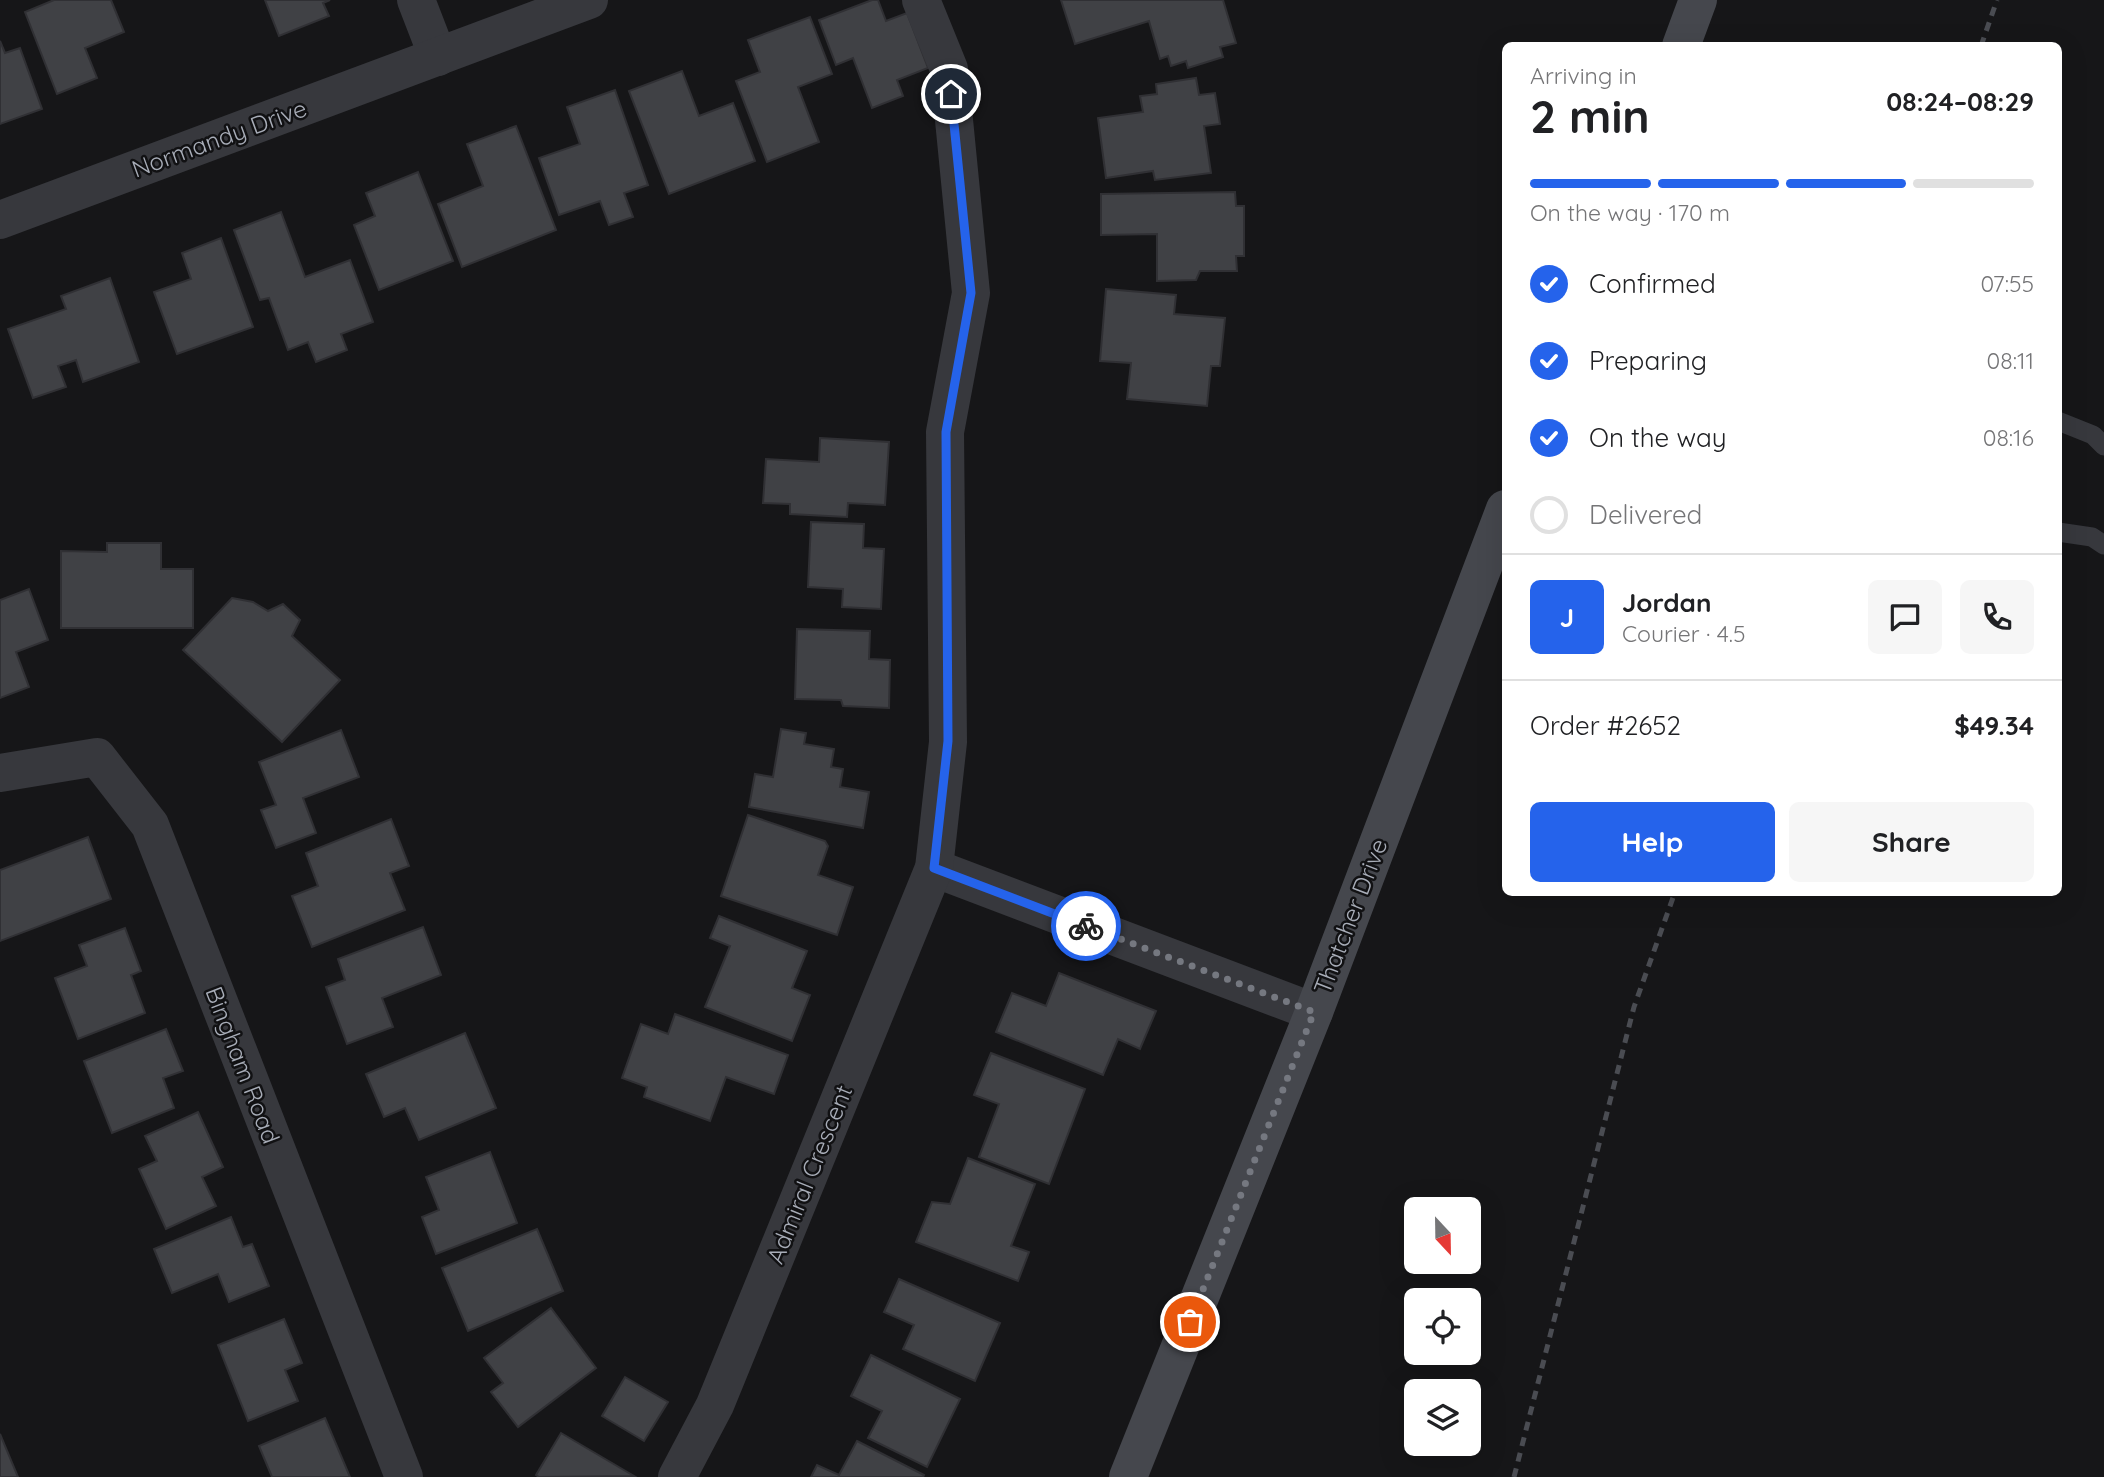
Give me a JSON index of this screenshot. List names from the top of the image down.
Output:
{
  "streets": {
    "main road": ["Thatcher Drive"],
    "street": ["Normandy Drive", "Bingham Road", "Admiral Crescent"]
  },
  "north": "bottom",
  "page": {
    "heading": ["2 min", "Arriving in", "08:24–08:29"],
    "panel": [
      "Jordan",
      "Courier · 4.5",
      "Order #2652",
      "$49.34"
    ],
    "bar": "On the way · 170 m",
    "list": [
      ["Confirmed", "07:55"],
      ["Preparing", "08:11"],
      ["On the way", "08:16"],
      "Delivered"
    ],
    "round": "J",
    "buttons": ["Help", "Share"]
  }
}
